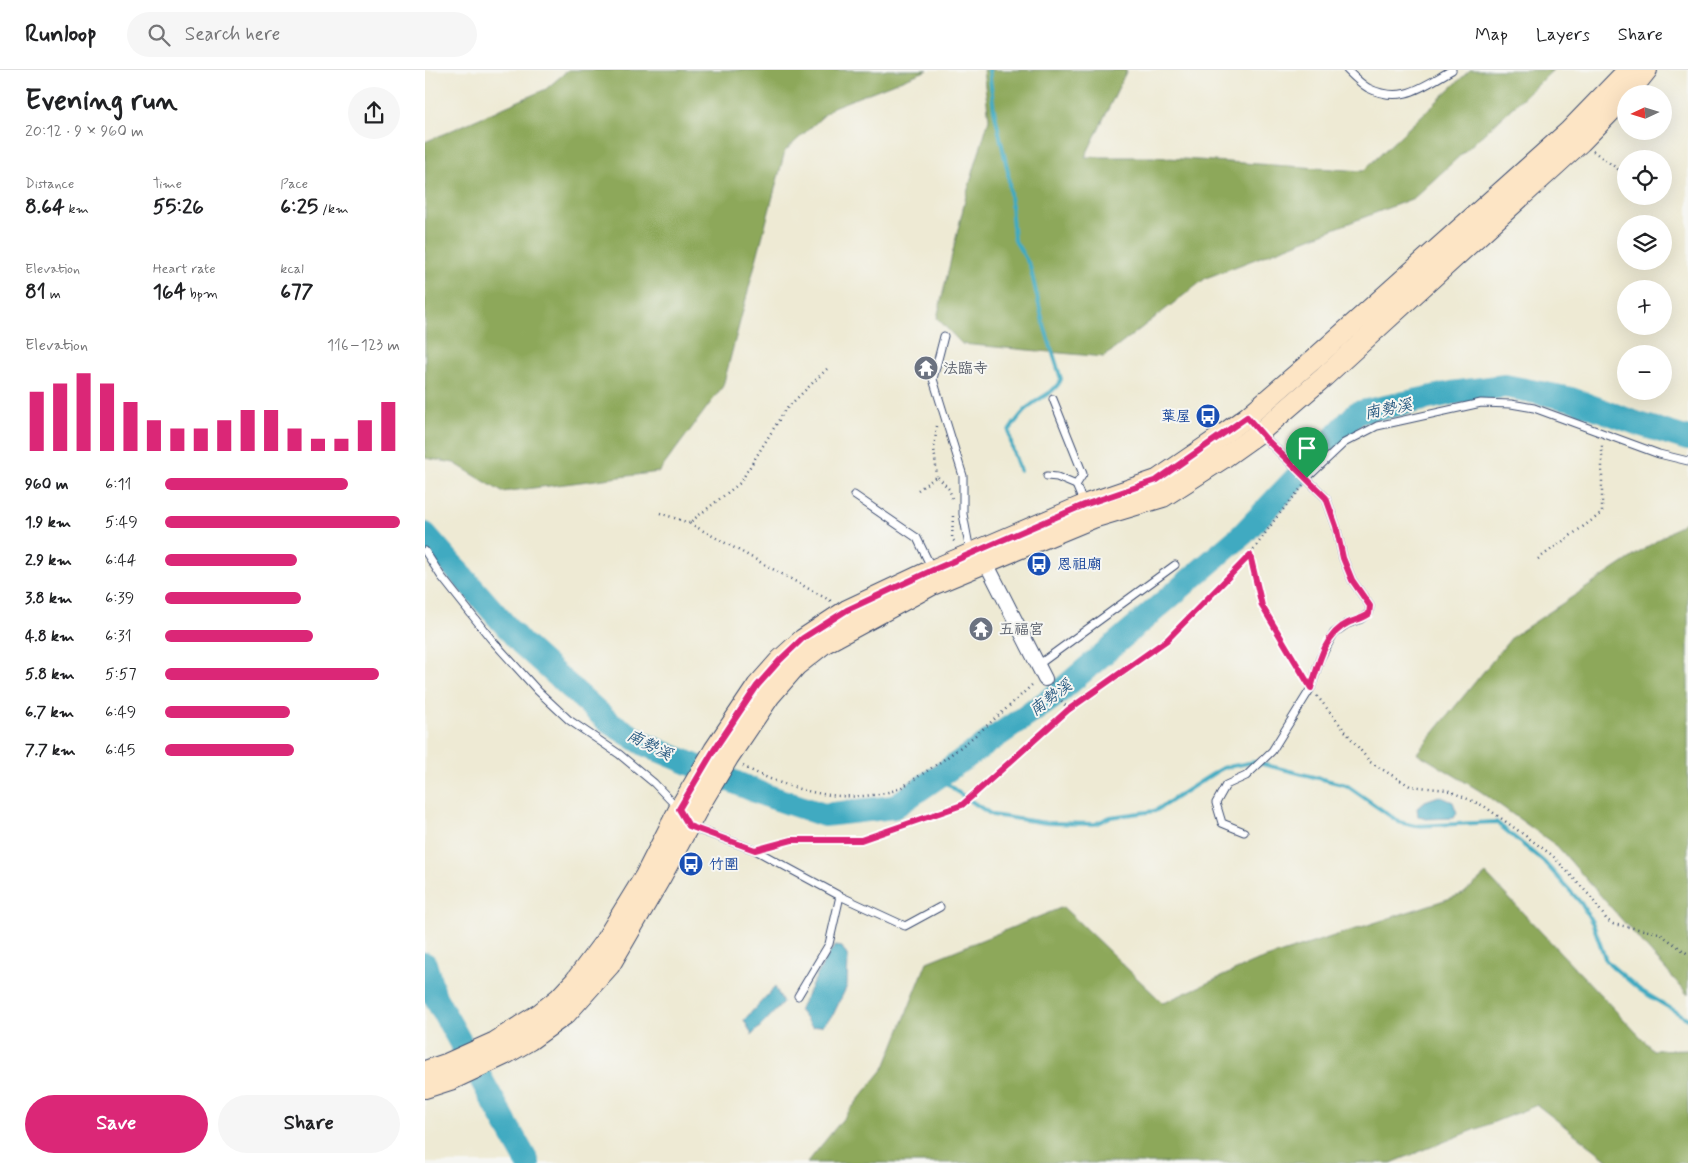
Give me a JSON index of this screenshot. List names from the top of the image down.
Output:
{
  "water": ["南勢溪"],
  "places": {
    "temple": ["法臨寺", "五福宮"],
    "bus stop": ["葉屋", "恩祖廟", "竹圍"]
  },
  "north": "left",
  "page": {
    "header": "Runloop",
    "search": "Search here",
    "nav": ["Map", "Layers", "Share"],
    "heading": ["Evening run", "20:12 · 9 × 960 m"],
    "map_buttons": ["+", "−"],
    "stats": [
      ["Distance", "8.64 km"],
      ["Time", "55:26"],
      ["Pace", "6:25 /km"],
      ["Elevation", "81 m"],
      ["Heart rate", "164 bpm"],
      ["kcal", "677"]
    ],
    "chart": ["Elevation", "116–123 m"],
    "list": [
      {
        "name": "960 m",
        "note": "6:11"
      },
      {
        "name": "1.9 km",
        "note": "5:49"
      },
      {
        "name": "2.9 km",
        "note": "6:44"
      },
      {
        "name": "3.8 km",
        "note": "6:39"
      },
      {
        "name": "4.8 km",
        "note": "6:31"
      },
      {
        "name": "5.8 km",
        "note": "5:57"
      },
      {
        "name": "6.7 km",
        "note": "6:49"
      },
      {
        "name": "7.7 km",
        "note": "6:45"
      }
    ],
    "buttons": ["Save", "Share"]
  }
}
